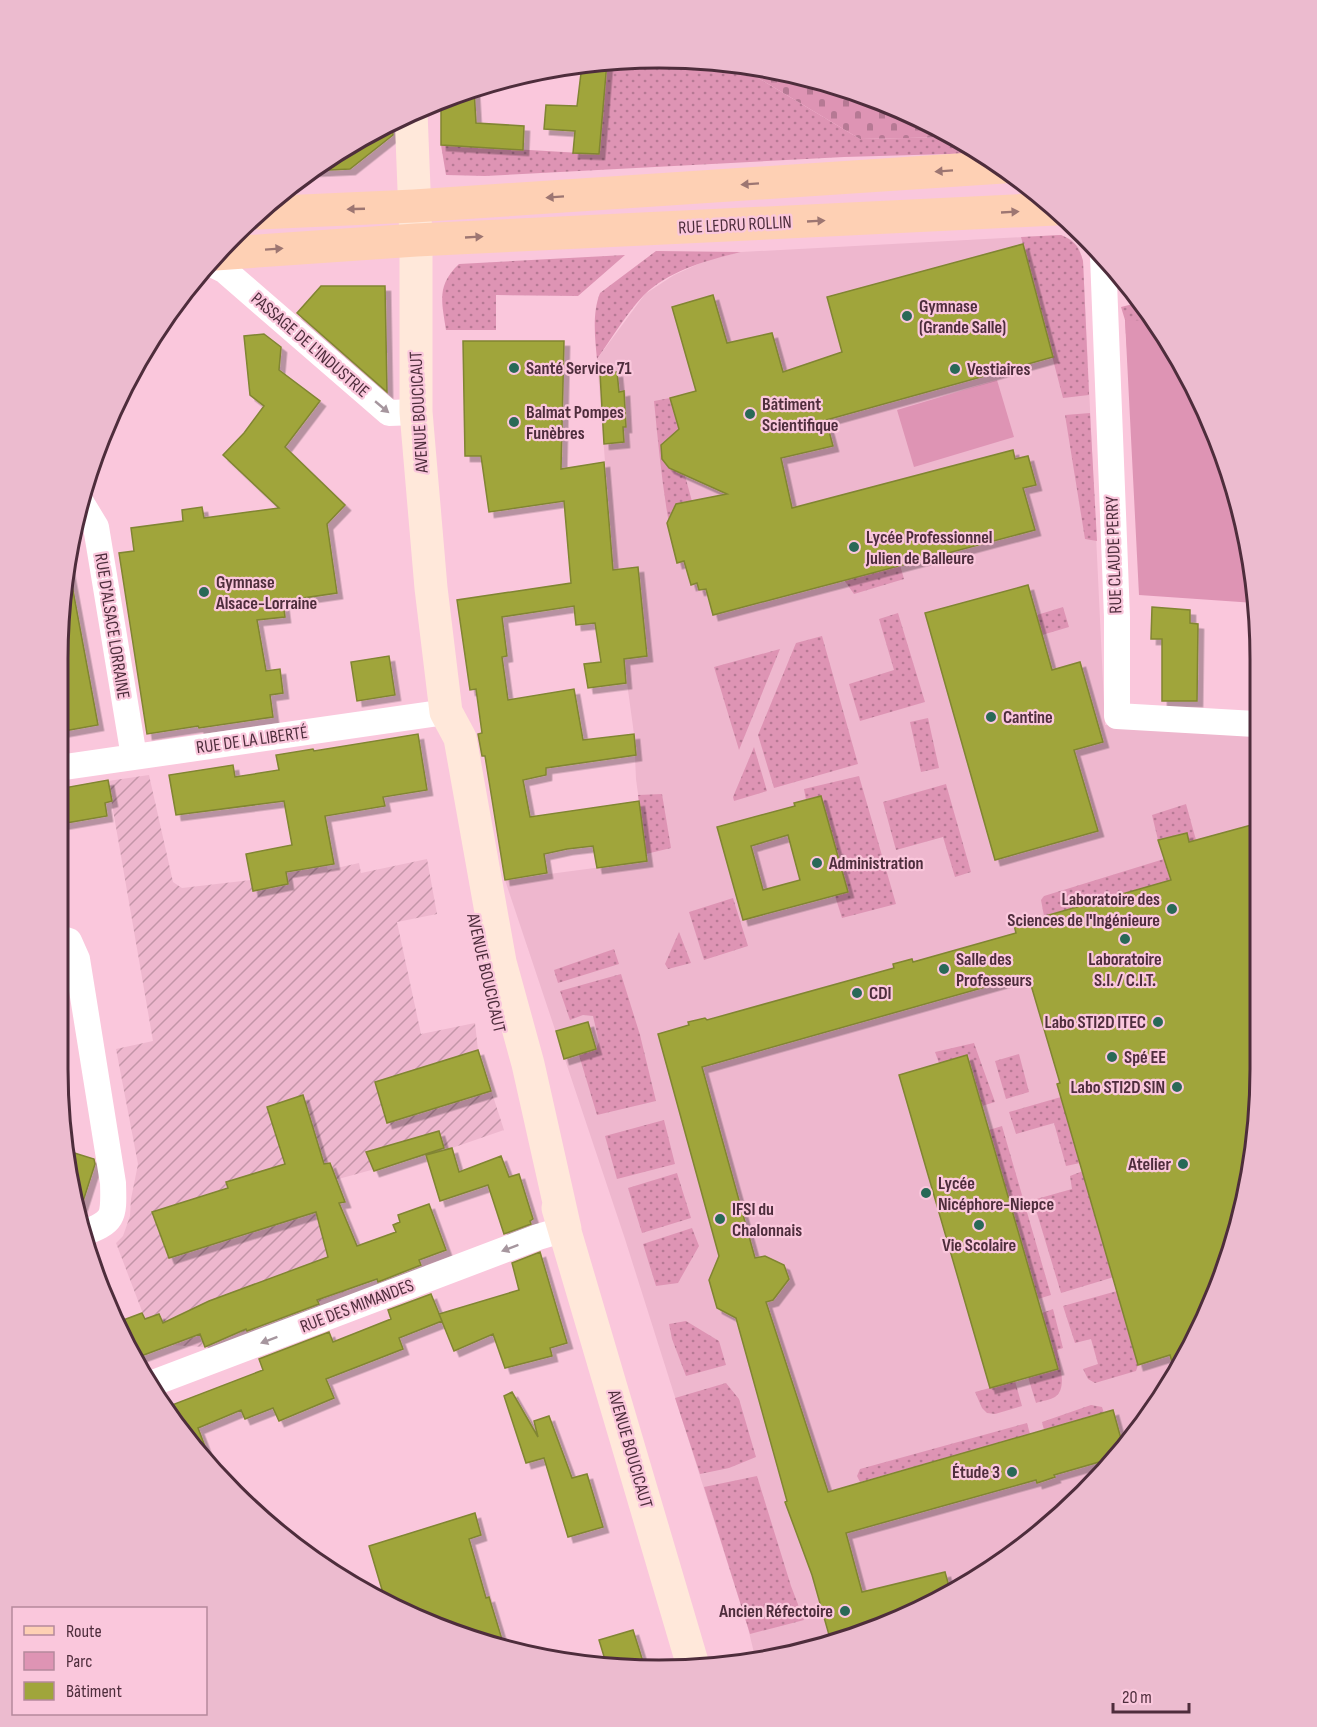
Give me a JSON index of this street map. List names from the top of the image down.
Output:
{
  "streets": {
    "main road": ["RUE LEDRU ROLLIN", "AVENUE BOUCICAUT"],
    "street": [
      "PASSAGE DE L'INDUSTRIE",
      "RUE CLAUDE PERRY",
      "RUE D'ALSACE LORRAINE",
      "RUE DE LA LIBERTÉ",
      "RUE DES MIMANDES"
    ]
  },
  "crossings": [
    ["RUE LEDRU ROLLIN", "AVENUE BOUCICAUT"],
    ["PASSAGE DE L'INDUSTRIE", "AVENUE BOUCICAUT"],
    ["AVENUE BOUCICAUT", "RUE DE LA LIBERTÉ"],
    ["AVENUE BOUCICAUT", "RUE DES MIMANDES"],
    ["RUE D'ALSACE LORRAINE", "RUE DE LA LIBERTÉ"]
  ],
  "one_way": ["PASSAGE DE L'INDUSTRIE", "RUE DES MIMANDES"],
  "places": [
    "Gymnase (Grande Salle)",
    "Santé Service 71",
    "Vestiaires",
    "Bâtiment Scientifique",
    "Balmat Pompes Funèbres",
    "Lycée Professionnel Julien de Balleure",
    "Gymnase Alsace-Lorraine",
    "Cantine",
    "Administration",
    "Laboratoire des Sciences de l'Ingénieure",
    "Laboratoire S.I. / C.I.T.",
    "Salle des Professeurs",
    "CDI",
    "Labo STI2D ITEC",
    "Spé EE",
    "Labo STI2D SIN",
    "Atelier",
    "Lycée Nicéphore-Niepce",
    "IFSI du Chalonnais",
    "Vie Scolaire",
    "Étude 3",
    "Ancien Réfectoire"
  ],
  "legend": ["Route", "Parc", "Bâtiment"],
  "scale_bar": "20 m"
}
